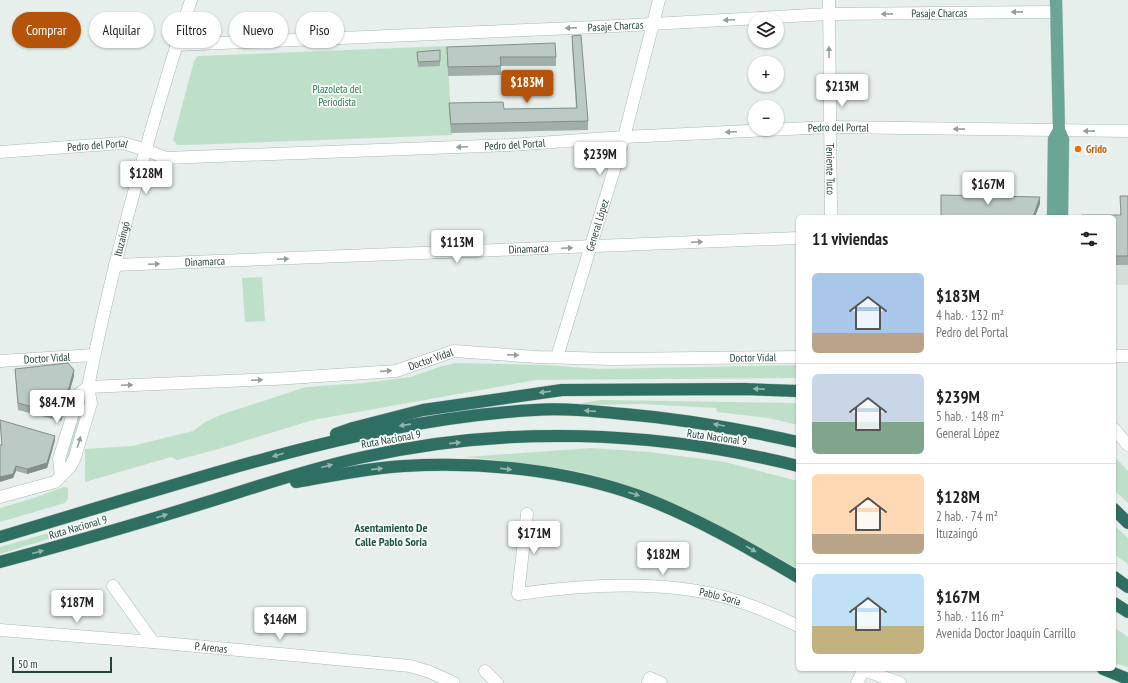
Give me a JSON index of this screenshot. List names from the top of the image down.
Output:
{
  "streets": {
    "highway": ["Ruta Nacional 9"],
    "street": [
      "Pasaje Charcas",
      "Pedro del Portal",
      "Teniente Tuco",
      "General López",
      "Ituzaingó",
      "Dinamarca",
      "Doctor Vidal",
      "Pablo Soria",
      "P. Arenas"
    ]
  },
  "crossings": [
    ["Pasaje Charcas", "Teniente Tuco"],
    ["Pasaje Charcas", "General López"],
    ["Pedro del Portal", "Teniente Tuco"],
    ["Pedro del Portal", "General López"],
    ["Pedro del Portal", "Ituzaingó"],
    ["General López", "Dinamarca"],
    ["General López", "Doctor Vidal"],
    ["Ituzaingó", "Dinamarca"],
    ["Ituzaingó", "Doctor Vidal"]
  ],
  "one_way": [
    "Pasaje Charcas",
    "Pedro del Portal",
    "Teniente Tuco",
    "Dinamarca",
    "Doctor Vidal"
  ],
  "districts": ["Asentamiento De Calle Pablo Soria"],
  "parks": ["Plazoleta del Periodista"],
  "places": ["Grido"],
  "scale_bar": "50 m",
  "page": {
    "map_buttons": ["+", "−"],
    "chip": [
      "Comprar",
      "Alquilar",
      "Filtros",
      "Nuevo",
      "Piso"
    ],
    "price": [
      "$183M",
      "$213M",
      "$239M",
      "$128M",
      "$167M",
      "$113M",
      "$84.7M",
      "$171M",
      "$182M",
      "$187M",
      "$146M"
    ],
    "heading": "11 viviendas",
    "list": [
      {
        "name": "$183M",
        "note": "4 hab. · 132 m² · Pedro del Portal"
      },
      {
        "name": "$239M",
        "note": "5 hab. · 148 m² · General López"
      },
      {
        "name": "$128M",
        "note": "2 hab. · 74 m² · Ituzaingó"
      },
      {
        "name": "$167M",
        "note": "3 hab. · 116 m² · Avenida Doctor Joaquín Carrillo"
      }
    ],
    "scale": "50 m"
  }
}
